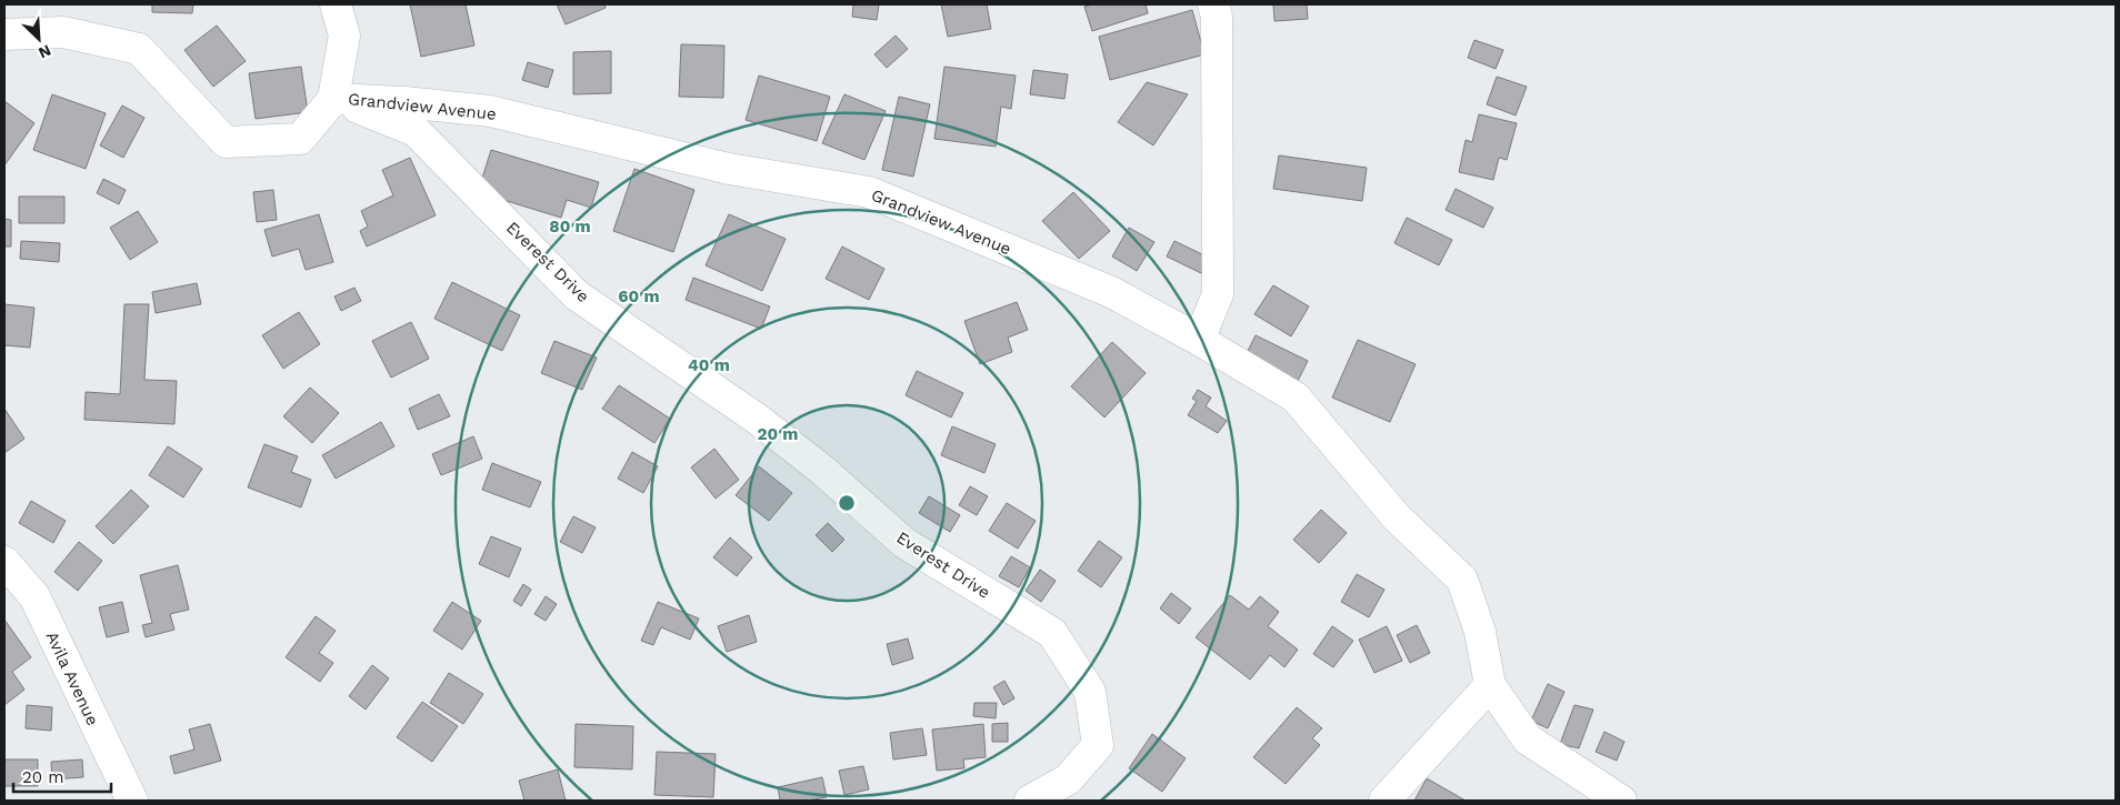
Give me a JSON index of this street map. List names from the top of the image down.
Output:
{
  "streets": {
    "street": ["Grandview Avenue", "Everest Drive", "Avila Avenue"]
  },
  "crossings": [
    ["Grandview Avenue", "Everest Drive"]
  ],
  "scale_bar": "20 m",
  "north": "bottom right",
  "rings": [
    "80 m",
    "60 m",
    "40 m",
    "20 m"
  ]
}
